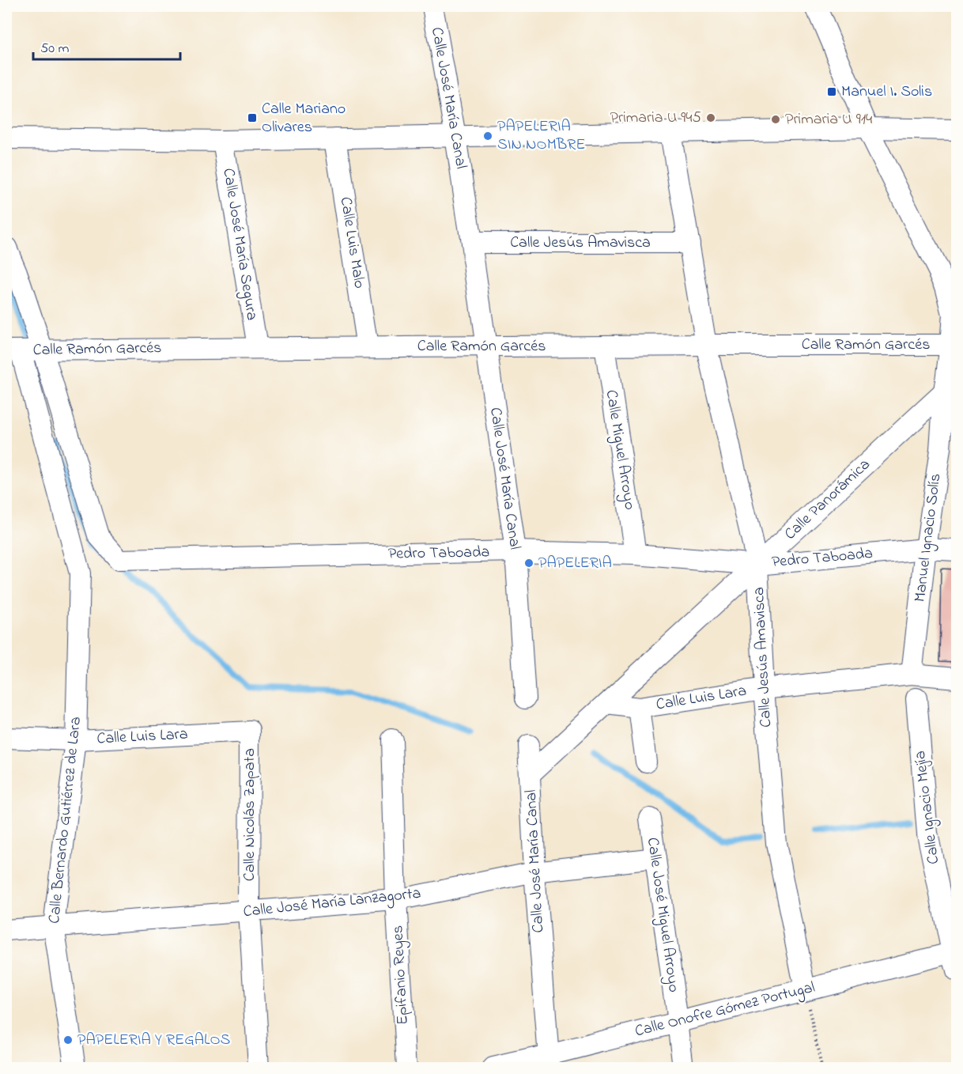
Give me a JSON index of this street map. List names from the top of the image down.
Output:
{
  "streets": {
    "street": [
      "Calle José María Canal",
      "Calle Luis Malo",
      "Calle Jesús Amavisca",
      "Calle José María Segura",
      "Calle Ramón Garcés",
      "Calle Miguel Arroyo",
      "Calle Panorámica",
      "Manuel Ignacio Solís",
      "Pedro Taboada",
      "Calle Luis Lara",
      "Calle Ignacio Mejía",
      "Calle Nicolás Zapata",
      "Calle Bernardo Gutiérrez de Lara",
      "Calle José María Lanzagorta",
      "Calle José Miguel Arroyo",
      "Epifanio Reyes",
      "Calle Onofre Gómez Portugal"
    ]
  },
  "crossings": [
    ["Calle José María Canal", "Calle Jesús Amavisca"],
    ["Calle José María Canal", "Calle Ramón Garcés"],
    ["Calle José María Canal", "Pedro Taboada"],
    ["Calle José María Canal", "Calle José María Lanzagorta"],
    ["Calle José María Canal", "Calle Onofre Gómez Portugal"],
    ["Calle Luis Malo", "Calle Ramón Garcés"],
    ["Calle Jesús Amavisca", "Calle Ramón Garcés"],
    ["Calle Jesús Amavisca", "Calle Panorámica"],
    ["Calle Jesús Amavisca", "Pedro Taboada"],
    ["Calle Jesús Amavisca", "Calle Luis Lara"],
    ["Calle Jesús Amavisca", "Calle Onofre Gómez Portugal"],
    ["Calle José María Segura", "Calle Ramón Garcés"],
    ["Calle Ramón Garcés", "Calle Miguel Arroyo"],
    ["Calle Ramón Garcés", "Manuel Ignacio Solís"],
    ["Calle Ramón Garcés", "Pedro Taboada"],
    ["Calle Ramón Garcés", "Calle Bernardo Gutiérrez de Lara"],
    ["Calle Miguel Arroyo", "Pedro Taboada"],
    ["Calle Panorámica", "Manuel Ignacio Solís"],
    ["Calle Panorámica", "Pedro Taboada"],
    ["Calle Panorámica", "Calle Luis Lara"],
    ["Manuel Ignacio Solís", "Pedro Taboada"],
    ["Manuel Ignacio Solís", "Calle Luis Lara"],
    ["Calle Luis Lara", "Calle Nicolás Zapata"],
    ["Calle Luis Lara", "Calle Bernardo Gutiérrez de Lara"],
    ["Calle Ignacio Mejía", "Calle Onofre Gómez Portugal"],
    ["Calle Nicolás Zapata", "Calle José María Lanzagorta"],
    ["Calle Bernardo Gutiérrez de Lara", "Calle José María Lanzagorta"],
    ["Calle José María Lanzagorta", "Calle José Miguel Arroyo"],
    ["Calle José María Lanzagorta", "Epifanio Reyes"],
    ["Calle José Miguel Arroyo", "Calle Onofre Gómez Portugal"]
  ],
  "places": {
    "transit": ["Manuel I. Solis", "Calle Mariano Olivares"],
    "other": [
      "Primaria U 945",
      "Primaria U 914",
      "PAPELERIA SIN NOMBRE",
      "PAPELERIA",
      "PAPELERIA Y REGALOS"
    ]
  },
  "scale_bar": "50 m"
}
